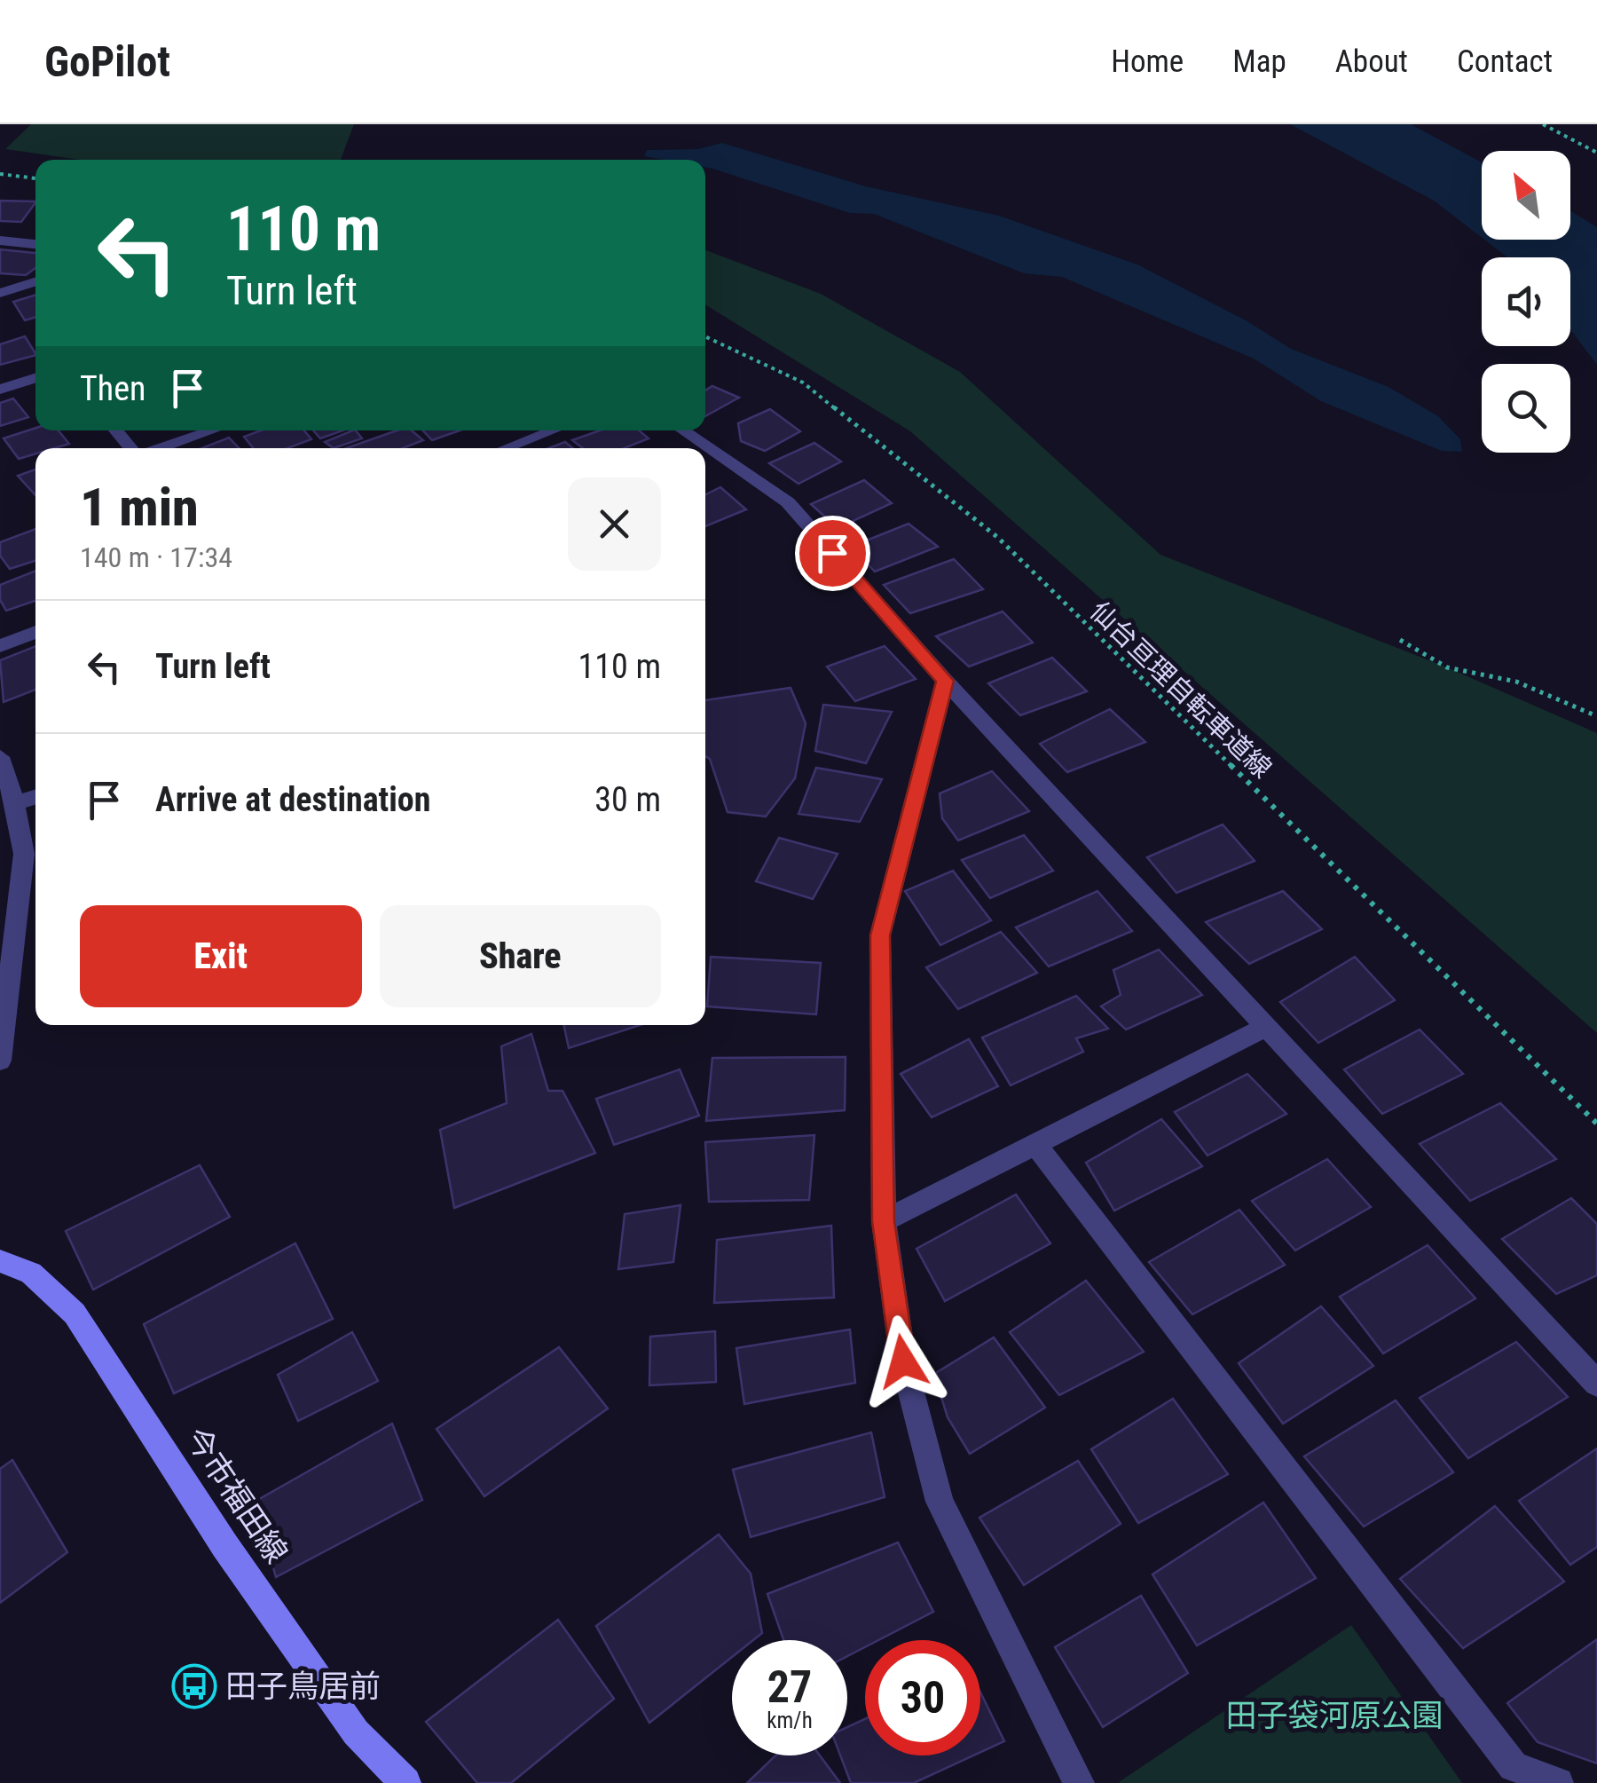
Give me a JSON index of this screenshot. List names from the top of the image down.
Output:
{
  "streets": {
    "main road": ["今市福田線"],
    "path": ["仙台亘理自転車道線"]
  },
  "parks": ["田子袋河原公園"],
  "places": {
    "bus stop": ["田子鳥居前"]
  },
  "north": "top left",
  "page": {
    "header": "GoPilot",
    "nav": [
      "Home",
      "Map",
      "About",
      "Contact"
    ],
    "turn": ["110 m", "Turn left"],
    "then": "Then",
    "heading": ["1 min", "140 m · 17:34"],
    "list": [
      {
        "name": "Turn left",
        "value": "110 m"
      },
      {
        "name": "Arrive at destination",
        "value": "30 m"
      }
    ],
    "buttons": ["Exit", "Share"],
    "speed": "27 km/h",
    "limit": "30"
  }
}
